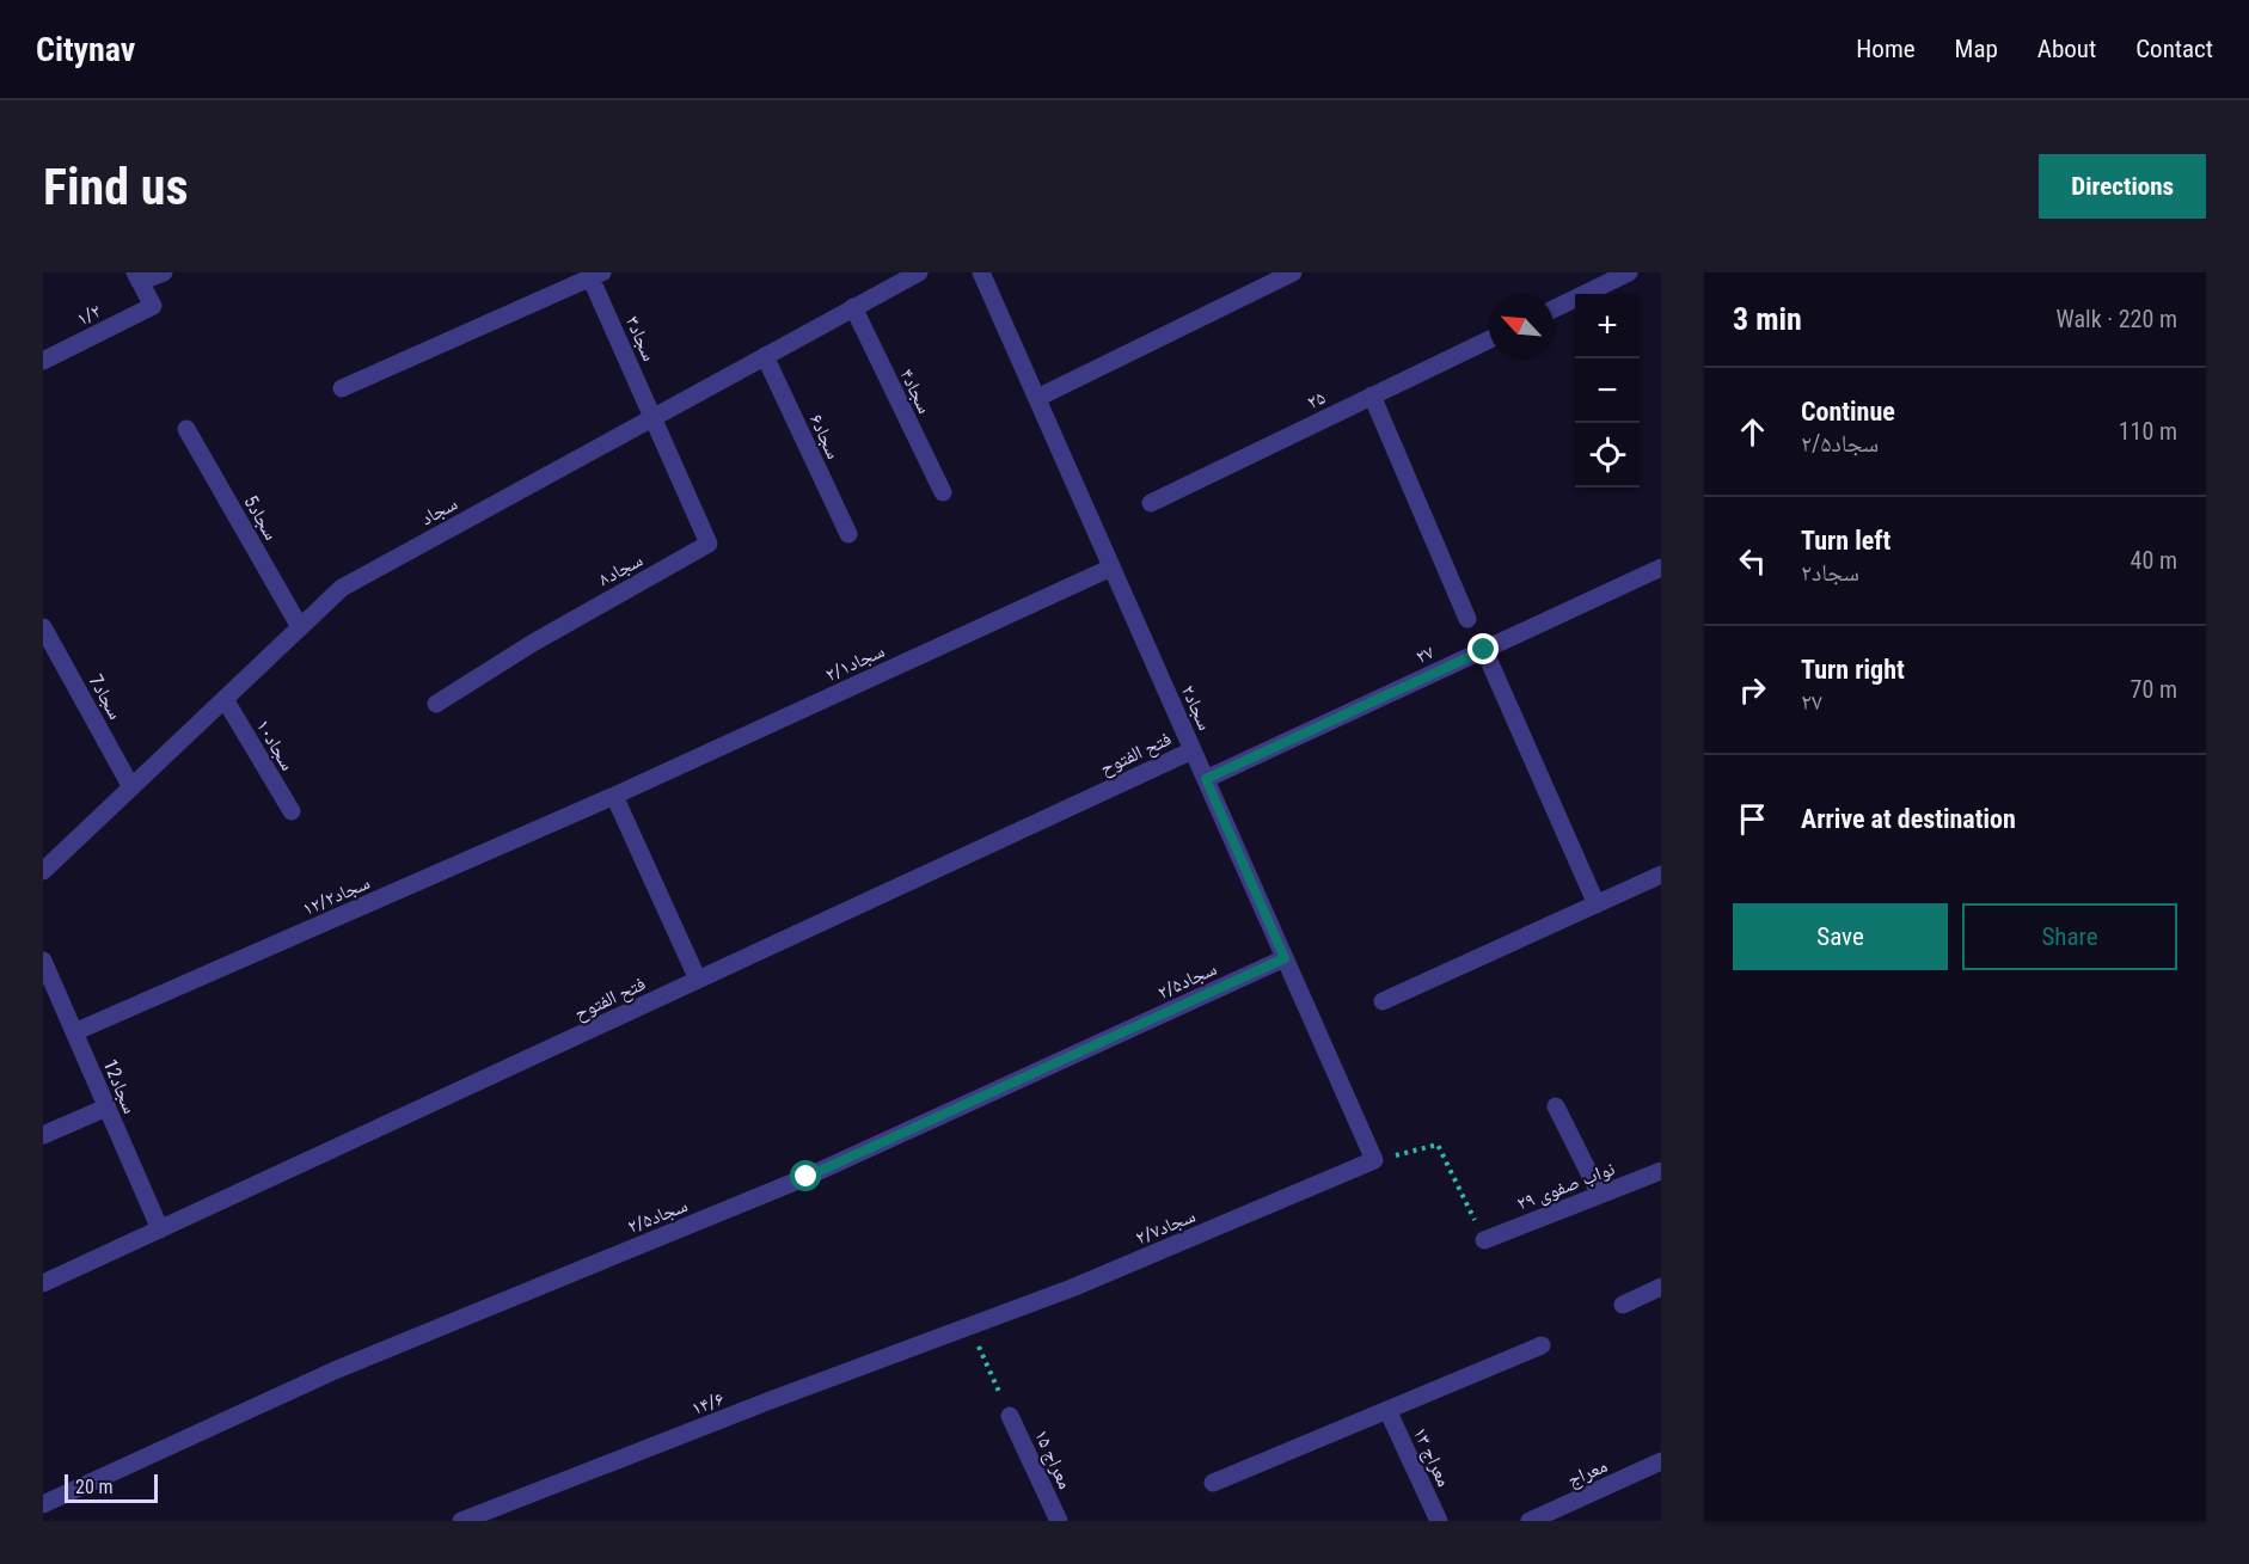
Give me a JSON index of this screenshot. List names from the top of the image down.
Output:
{
  "streets": {
    "street": [
      "۱/۲",
      "۳سجاد",
      "۴سجاد",
      "۲۵",
      "۶سجاد",
      "سجاد",
      "5سجاد",
      "۸سجاد",
      "۲۷",
      "۲/۱سجاد",
      "7سجاد",
      "۲سجاد",
      "۱۰سجاد",
      "فتح الفتوح",
      "۱۲/۲سجاد",
      "۲/۵سجاد",
      "12سجاد",
      "نواب صفوی ۲۹",
      "سجاد۲/۷",
      "۱۴/۶",
      "معراج ۱۳",
      "معراج ۱۵",
      "معراج"
    ]
  },
  "crossings": [
    ["۳سجاد", "سجاد"],
    ["۳سجاد", "۸سجاد"],
    ["۴سجاد", "سجاد"],
    ["۶سجاد", "سجاد"],
    ["سجاد", "5سجاد"],
    ["سجاد", "۸سجاد"],
    ["سجاد", "7سجاد"],
    ["سجاد", "۱۰سجاد"],
    ["۲۷", "۲سجاد"],
    ["۲/۱سجاد", "۲سجاد"],
    ["۲/۱سجاد", "۱۲/۲سجاد"],
    ["۲سجاد", "فتح الفتوح"],
    ["۲سجاد", "۲/۵سجاد"],
    ["۲سجاد", "سجاد۲/۷"],
    ["فتح الفتوح", "12سجاد"],
    ["۱۲/۲سجاد", "12سجاد"],
    ["سجاد۲/۷", "۱۴/۶"]
  ],
  "scale_bar": "20 m",
  "north": "top left",
  "page": {
    "header": "Citynav",
    "nav": [
      "Home",
      "Map",
      "About",
      "Contact"
    ],
    "buttons": [
      "Directions",
      ["Save", "Share"]
    ],
    "title": "Find us",
    "heading": ["3 min", "Walk · 220 m"],
    "map_buttons": ["+", "−"],
    "list": [
      ["Continue", "۲/۵سجاد", "110 m"],
      ["Turn left", "۲سجاد", "40 m"],
      ["Turn right", "۲۷", "70 m"],
      "Arrive at destination"
    ],
    "scale": "20 m"
  }
}
